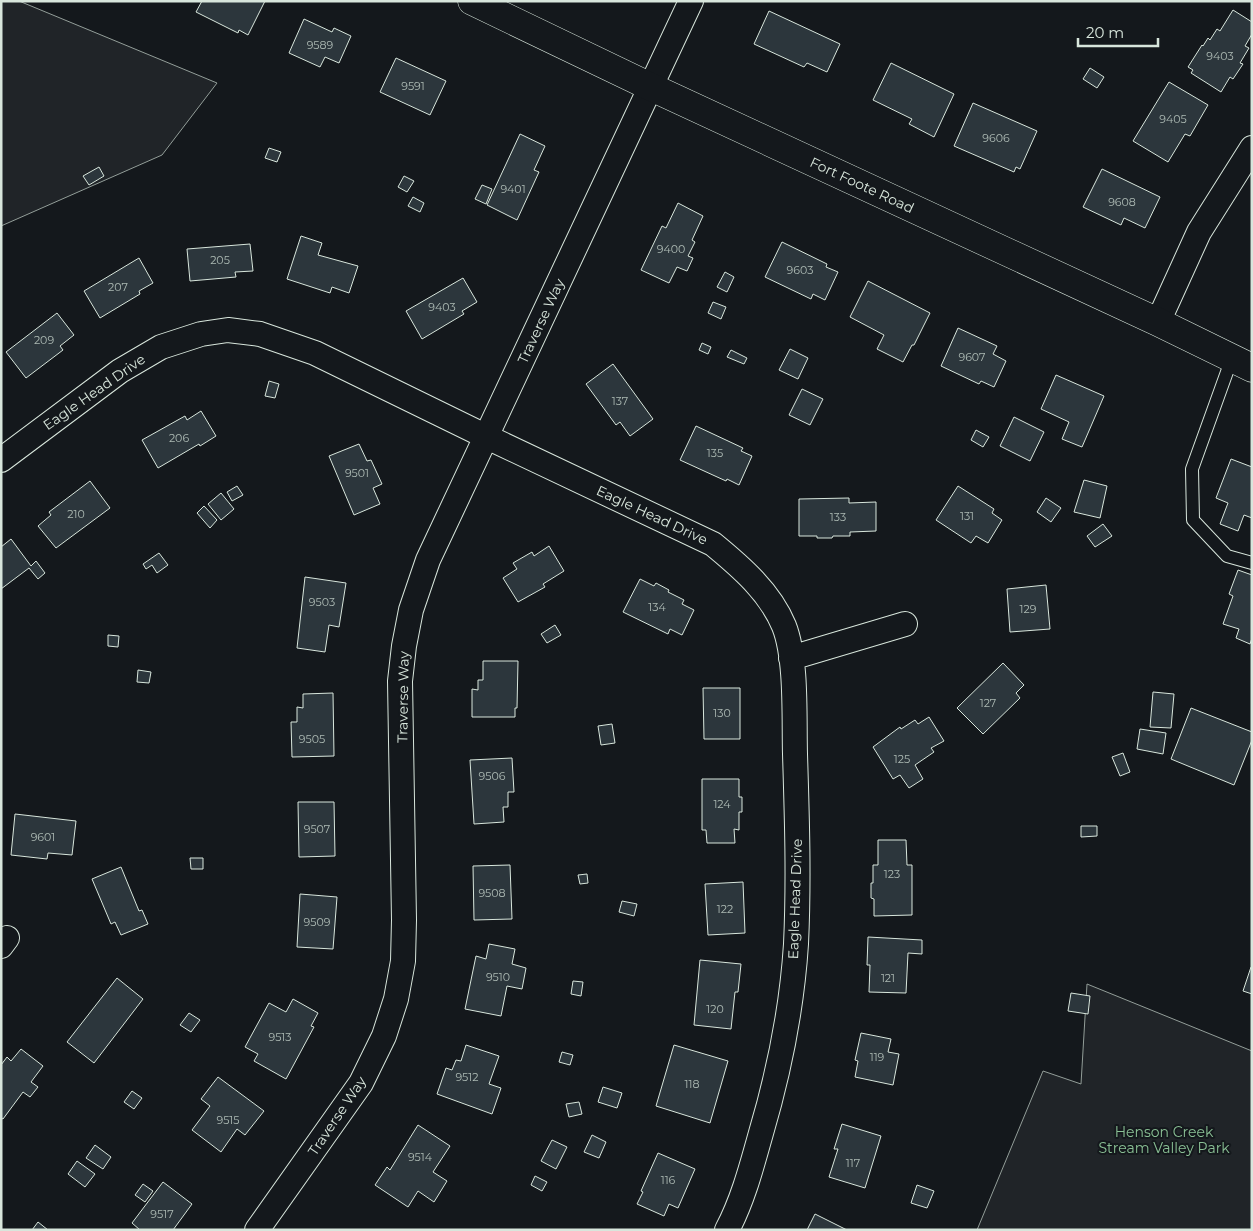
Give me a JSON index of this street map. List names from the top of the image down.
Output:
{
  "streets": {
    "street": ["Fort Foote Road", "Traverse Way", "Eagle Head Drive"]
  },
  "crossings": [
    ["Fort Foote Road", "Traverse Way"],
    ["Traverse Way", "Eagle Head Drive"]
  ],
  "parks": ["Henson Creek Stream Valley Park"],
  "house_numbers": [
    "9589",
    "9403",
    "9591",
    "9405",
    "9606",
    "9401",
    "9608",
    "9400",
    "205",
    "9603",
    "207",
    "9403",
    "209",
    "9607",
    "137",
    "206",
    "135",
    "9501",
    "210",
    "131",
    "133",
    "9503",
    "134",
    "129",
    "127",
    "130",
    "9505",
    "125",
    "9506",
    "124",
    "9507",
    "9601",
    "123",
    "9508",
    "122",
    "9509",
    "9510",
    "121",
    "120",
    "9513",
    "119",
    "9512",
    "118",
    "9515",
    "9514",
    "117",
    "116",
    "9517"
  ],
  "scale_bar": "20 m"
}
